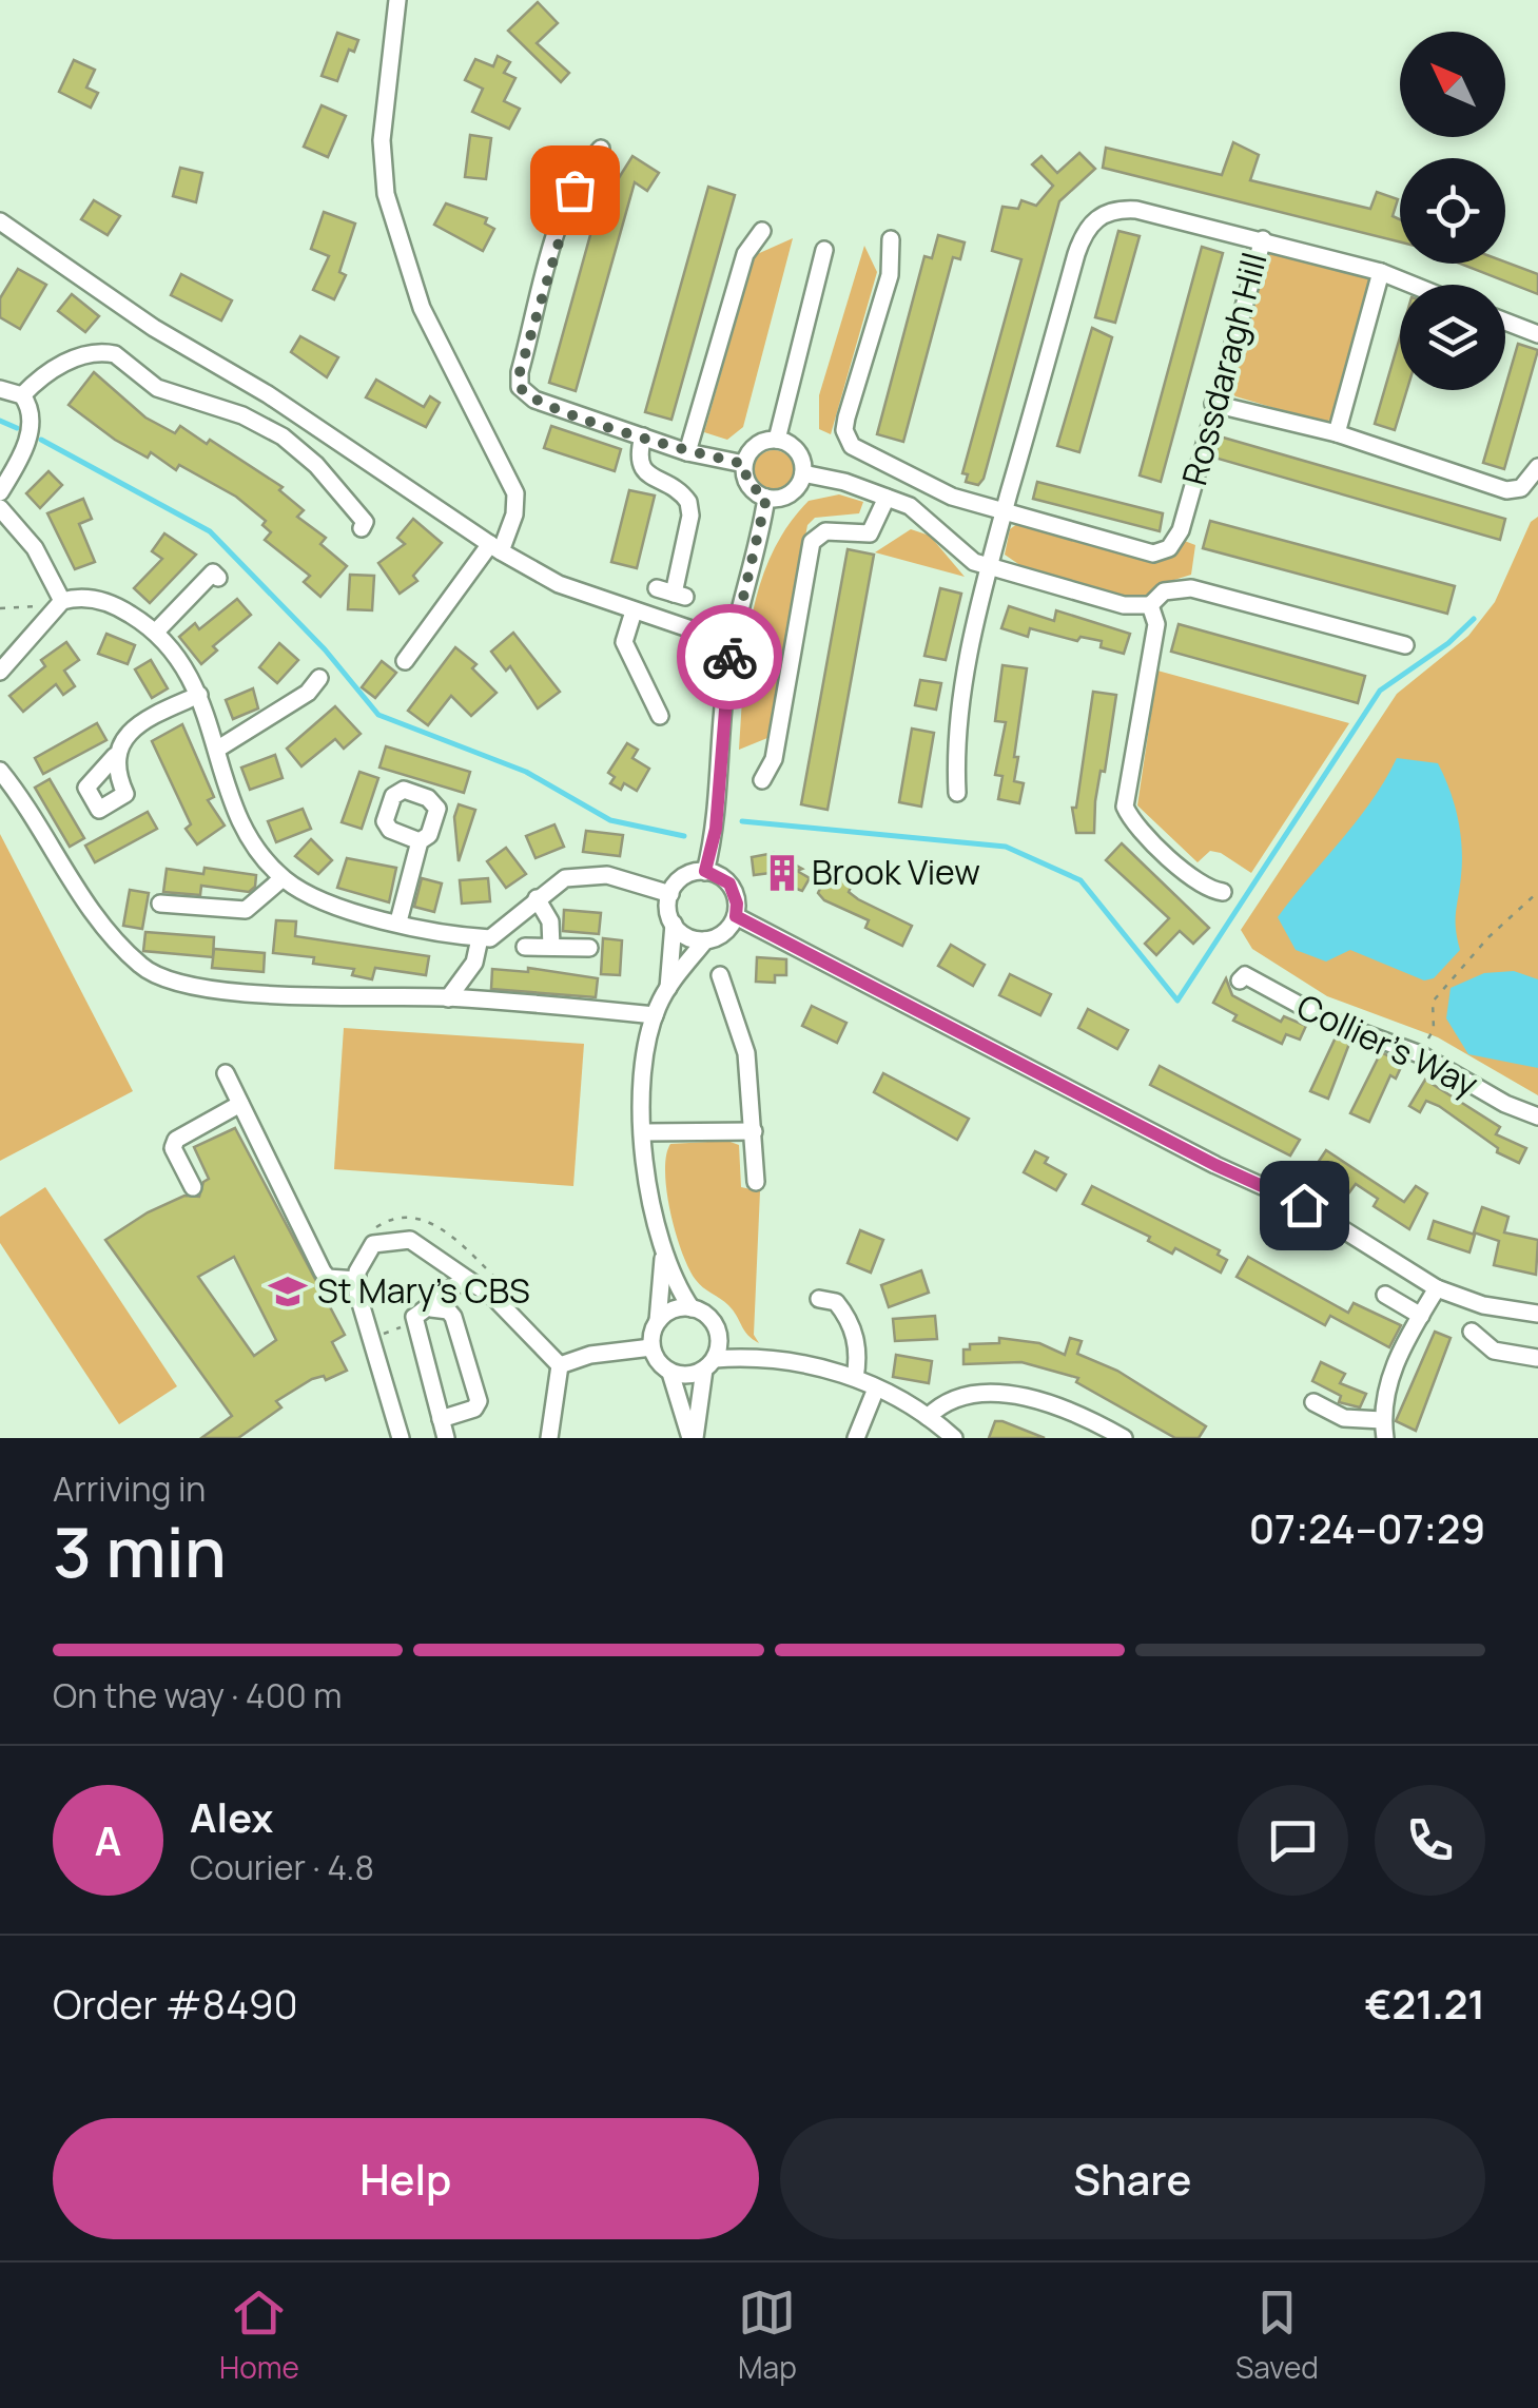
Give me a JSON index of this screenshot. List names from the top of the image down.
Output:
{
  "streets": {
    "street": ["Rossdaragh Hill", "Collier's Way"]
  },
  "places": {
    "building": ["Brook View"],
    "school or university": ["St Mary's CBS"]
  },
  "north": "top left",
  "page": {
    "heading": ["3 min", "Arriving in", "07:24–07:29"],
    "panel": [
      "Alex",
      "Courier · 4.8",
      "Order #8490",
      "€21.21"
    ],
    "bar": "On the way · 400 m",
    "round": "A",
    "buttons": ["Help", "Share"],
    "tabs": ["Home", "Map", "Saved"]
  }
}
